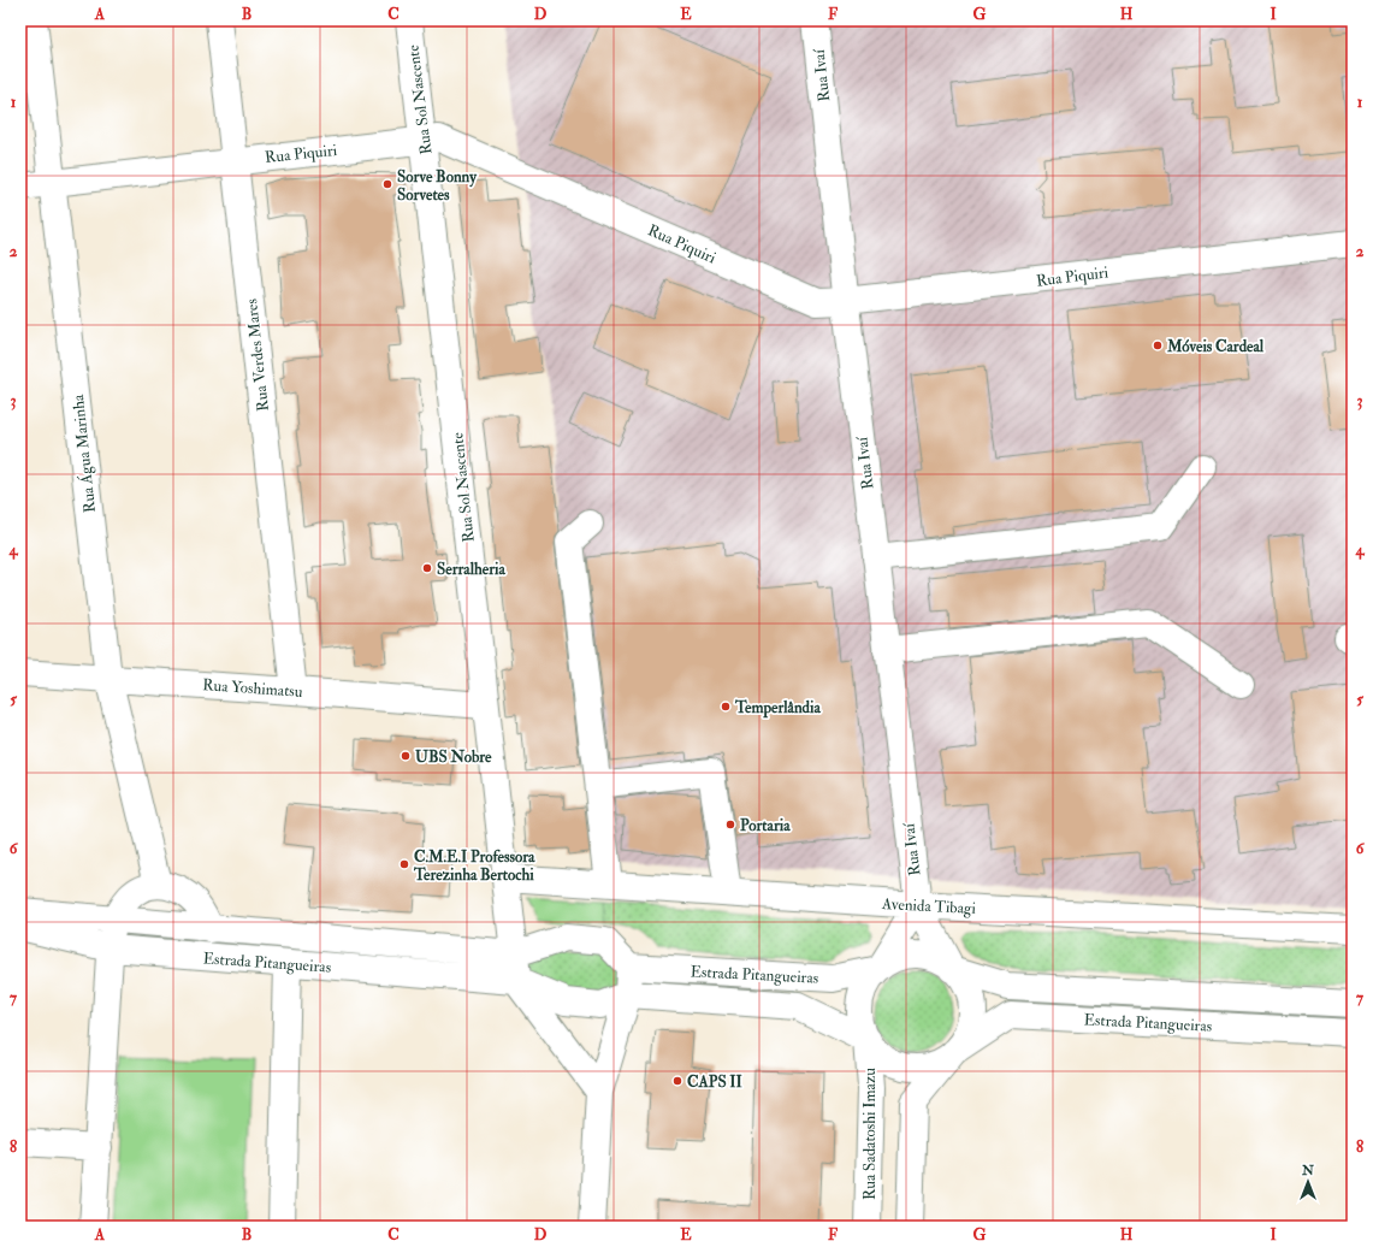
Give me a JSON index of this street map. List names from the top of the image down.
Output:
{
  "streets": {
    "street": [
      "Rua Ivaí",
      "Rua Sol Nascente",
      "Rua Piquiri",
      "Rua Verdes Mares",
      "Rua Água Marinha",
      "Rua Yoshimatsu",
      "Avenida Tibagi",
      "Estrada Pitangueiras",
      "Rua Sadatoshi Imazu"
    ]
  },
  "crossings": [
    ["Rua Ivaí", "Rua Piquiri"],
    ["Rua Ivaí", "Avenida Tibagi"],
    ["Rua Ivaí", "Estrada Pitangueiras"],
    ["Rua Ivaí", "Rua Sadatoshi Imazu"],
    ["Rua Sol Nascente", "Rua Piquiri"],
    ["Rua Sol Nascente", "Rua Yoshimatsu"],
    ["Rua Sol Nascente", "Avenida Tibagi"],
    ["Rua Sol Nascente", "Estrada Pitangueiras"],
    ["Rua Piquiri", "Rua Verdes Mares"],
    ["Rua Piquiri", "Rua Água Marinha"],
    ["Rua Verdes Mares", "Rua Yoshimatsu"],
    ["Rua Água Marinha", "Rua Yoshimatsu"],
    ["Estrada Pitangueiras", "Rua Sadatoshi Imazu"]
  ],
  "places": [
    "Sorve Bonny Sorvetes",
    "Móveis Cardeal",
    "Serralheria",
    "Temperlândia",
    "UBS Nobre",
    "Portaria",
    "C.M.E.I Professora Terezinha Bertochi",
    "CAPS II"
  ],
  "north": "top",
  "grid": {
    "columns": [
      "A",
      "B",
      "C",
      "D",
      "E",
      "F",
      "G",
      "H",
      "I"
    ],
    "rows": [
      "1",
      "2",
      "3",
      "4",
      "5",
      "6",
      "7",
      "8"
    ]
  }
}
